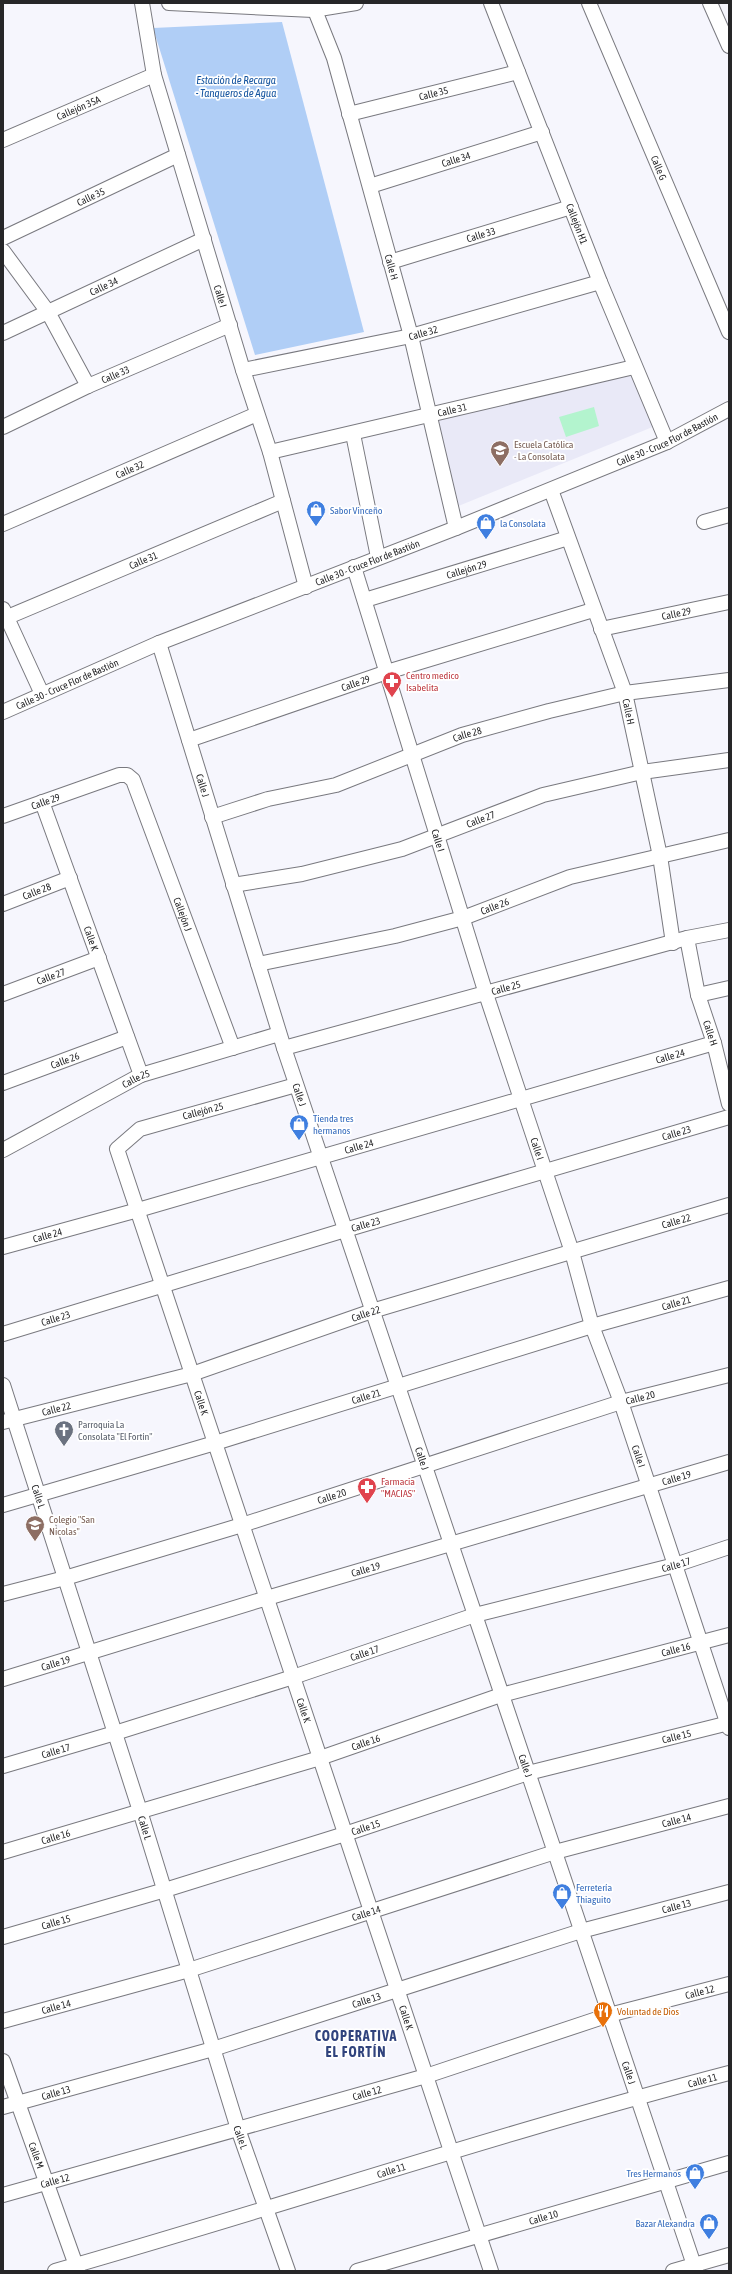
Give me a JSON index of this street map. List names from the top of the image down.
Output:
{
  "streets": {
    "street": [
      "Calle 35",
      "Callejón 35A",
      "Calle 34",
      "Calle G",
      "Callejón H1",
      "Calle 33",
      "Calle H",
      "Calle I",
      "Calle 32",
      "Calle 31",
      "Calle 30 - Cruce Flor de Bastión",
      "Callejón 29",
      "Calle 29",
      "Calle 28",
      "Calle J",
      "Calle 27",
      "Calle 26",
      "Callejón J",
      "Calle K",
      "Calle 25",
      "Calle 24",
      "Callejón 25",
      "Calle 23",
      "Calle 22",
      "Calle 21",
      "Calle 20",
      "Calle 19",
      "Calle L",
      "Calle 17",
      "Calle 16",
      "Calle 15",
      "Calle 14",
      "Calle 13",
      "Calle 12",
      "Calle 11",
      "Calle M",
      "Calle 10"
    ]
  },
  "crossings": [
    ["Calle 35", "Callejón H1"],
    ["Calle 35", "Calle H"],
    ["Calle 35", "Calle I"],
    ["Callejón 35A", "Calle I"],
    ["Calle 34", "Callejón H1"],
    ["Calle 34", "Calle H"],
    ["Calle 34", "Calle I"],
    ["Callejón H1", "Calle 33"],
    ["Callejón H1", "Calle 32"],
    ["Callejón H1", "Calle 31"],
    ["Callejón H1", "Calle 30 - Cruce Flor de Bastión"],
    ["Calle 33", "Calle H"],
    ["Calle 33", "Calle I"],
    ["Calle H", "Calle 32"],
    ["Calle H", "Calle 31"],
    ["Calle H", "Calle 30 - Cruce Flor de Bastión"],
    ["Calle H", "Callejón 29"],
    ["Calle H", "Calle 29"],
    ["Calle H", "Calle 28"],
    ["Calle H", "Calle 27"],
    ["Calle H", "Calle 26"],
    ["Calle H", "Calle 25"],
    ["Calle H", "Calle 24"],
    ["Calle I", "Calle 32"],
    ["Calle I", "Calle 31"],
    ["Calle I", "Calle 30 - Cruce Flor de Bastión"],
    ["Calle I", "Callejón 29"],
    ["Calle I", "Calle 29"],
    ["Calle I", "Calle 28"],
    ["Calle I", "Calle 27"],
    ["Calle I", "Calle 26"],
    ["Calle I", "Calle 25"],
    ["Calle I", "Calle 24"],
    ["Calle I", "Calle 23"],
    ["Calle I", "Calle 22"],
    ["Calle I", "Calle 21"],
    ["Calle I", "Calle 20"],
    ["Calle I", "Calle 19"],
    ["Calle I", "Calle 17"],
    ["Calle I", "Calle 16"],
    ["Calle I", "Calle 15"],
    ["Calle 30 - Cruce Flor de Bastión", "Calle J"],
    ["Calle 29", "Calle J"],
    ["Calle 29", "Callejón J"],
    ["Calle 29", "Calle K"],
    ["Calle 28", "Calle J"],
    ["Calle 28", "Calle K"],
    ["Calle J", "Calle 27"],
    ["Calle J", "Calle 26"],
    ["Calle J", "Calle 25"],
    ["Calle J", "Calle 24"],
    ["Calle J", "Callejón 25"],
    ["Calle J", "Calle 23"],
    ["Calle J", "Calle 22"],
    ["Calle J", "Calle 21"],
    ["Calle J", "Calle 20"],
    ["Calle J", "Calle 19"],
    ["Calle J", "Calle 17"],
    ["Calle J", "Calle 16"],
    ["Calle J", "Calle 15"],
    ["Calle J", "Calle 14"],
    ["Calle J", "Calle 13"],
    ["Calle J", "Calle 12"],
    ["Calle J", "Calle 11"],
    ["Calle J", "Calle 10"],
    ["Calle 27", "Calle K"],
    ["Calle 26", "Calle K"],
    ["Callejón J", "Calle 25"],
    ["Calle K", "Calle 25"],
    ["Calle K", "Calle 24"],
    ["Calle K", "Callejón 25"],
    ["Calle K", "Calle 23"],
    ["Calle K", "Calle 22"],
    ["Calle K", "Calle 21"],
    ["Calle K", "Calle 20"],
    ["Calle K", "Calle 19"],
    ["Calle K", "Calle 17"],
    ["Calle K", "Calle 16"],
    ["Calle K", "Calle 15"],
    ["Calle K", "Calle 14"],
    ["Calle K", "Calle 13"],
    ["Calle K", "Calle 12"],
    ["Calle K", "Calle 11"],
    ["Calle K", "Calle 10"],
    ["Calle 22", "Calle L"],
    ["Calle 21", "Calle L"],
    ["Calle 20", "Calle L"],
    ["Calle 19", "Calle L"],
    ["Calle L", "Calle 17"],
    ["Calle L", "Calle 16"],
    ["Calle L", "Calle 15"],
    ["Calle L", "Calle 14"],
    ["Calle L", "Calle 13"],
    ["Calle L", "Calle 12"],
    ["Calle L", "Calle 11"],
    ["Calle 13", "Calle M"],
    ["Calle 12", "Calle M"],
    ["Calle 11", "Calle M"]
  ],
  "districts": ["COOPERATIVA EL FORTÍN"],
  "water": ["Estación de Recarga - Tanqueros de Agua"],
  "places": {
    "school or university": ["Escuela Católica - La Consolata", "Colegio \"San Nicolas\""],
    "shop": [
      "Sabor Vinceño",
      "la Consolata",
      "Tienda tres hermanos",
      "Ferretería Thiaguito",
      "Tres Hermanos",
      "Bazar Alexandra"
    ],
    "pharmacy": ["Centro medico Isabelita", "Farmacia \"MACIAS\""],
    "church": ["Parroquia La Consolata \"El Fortín\""],
    "restaurant": ["Voluntad de Dios"]
  }
}
